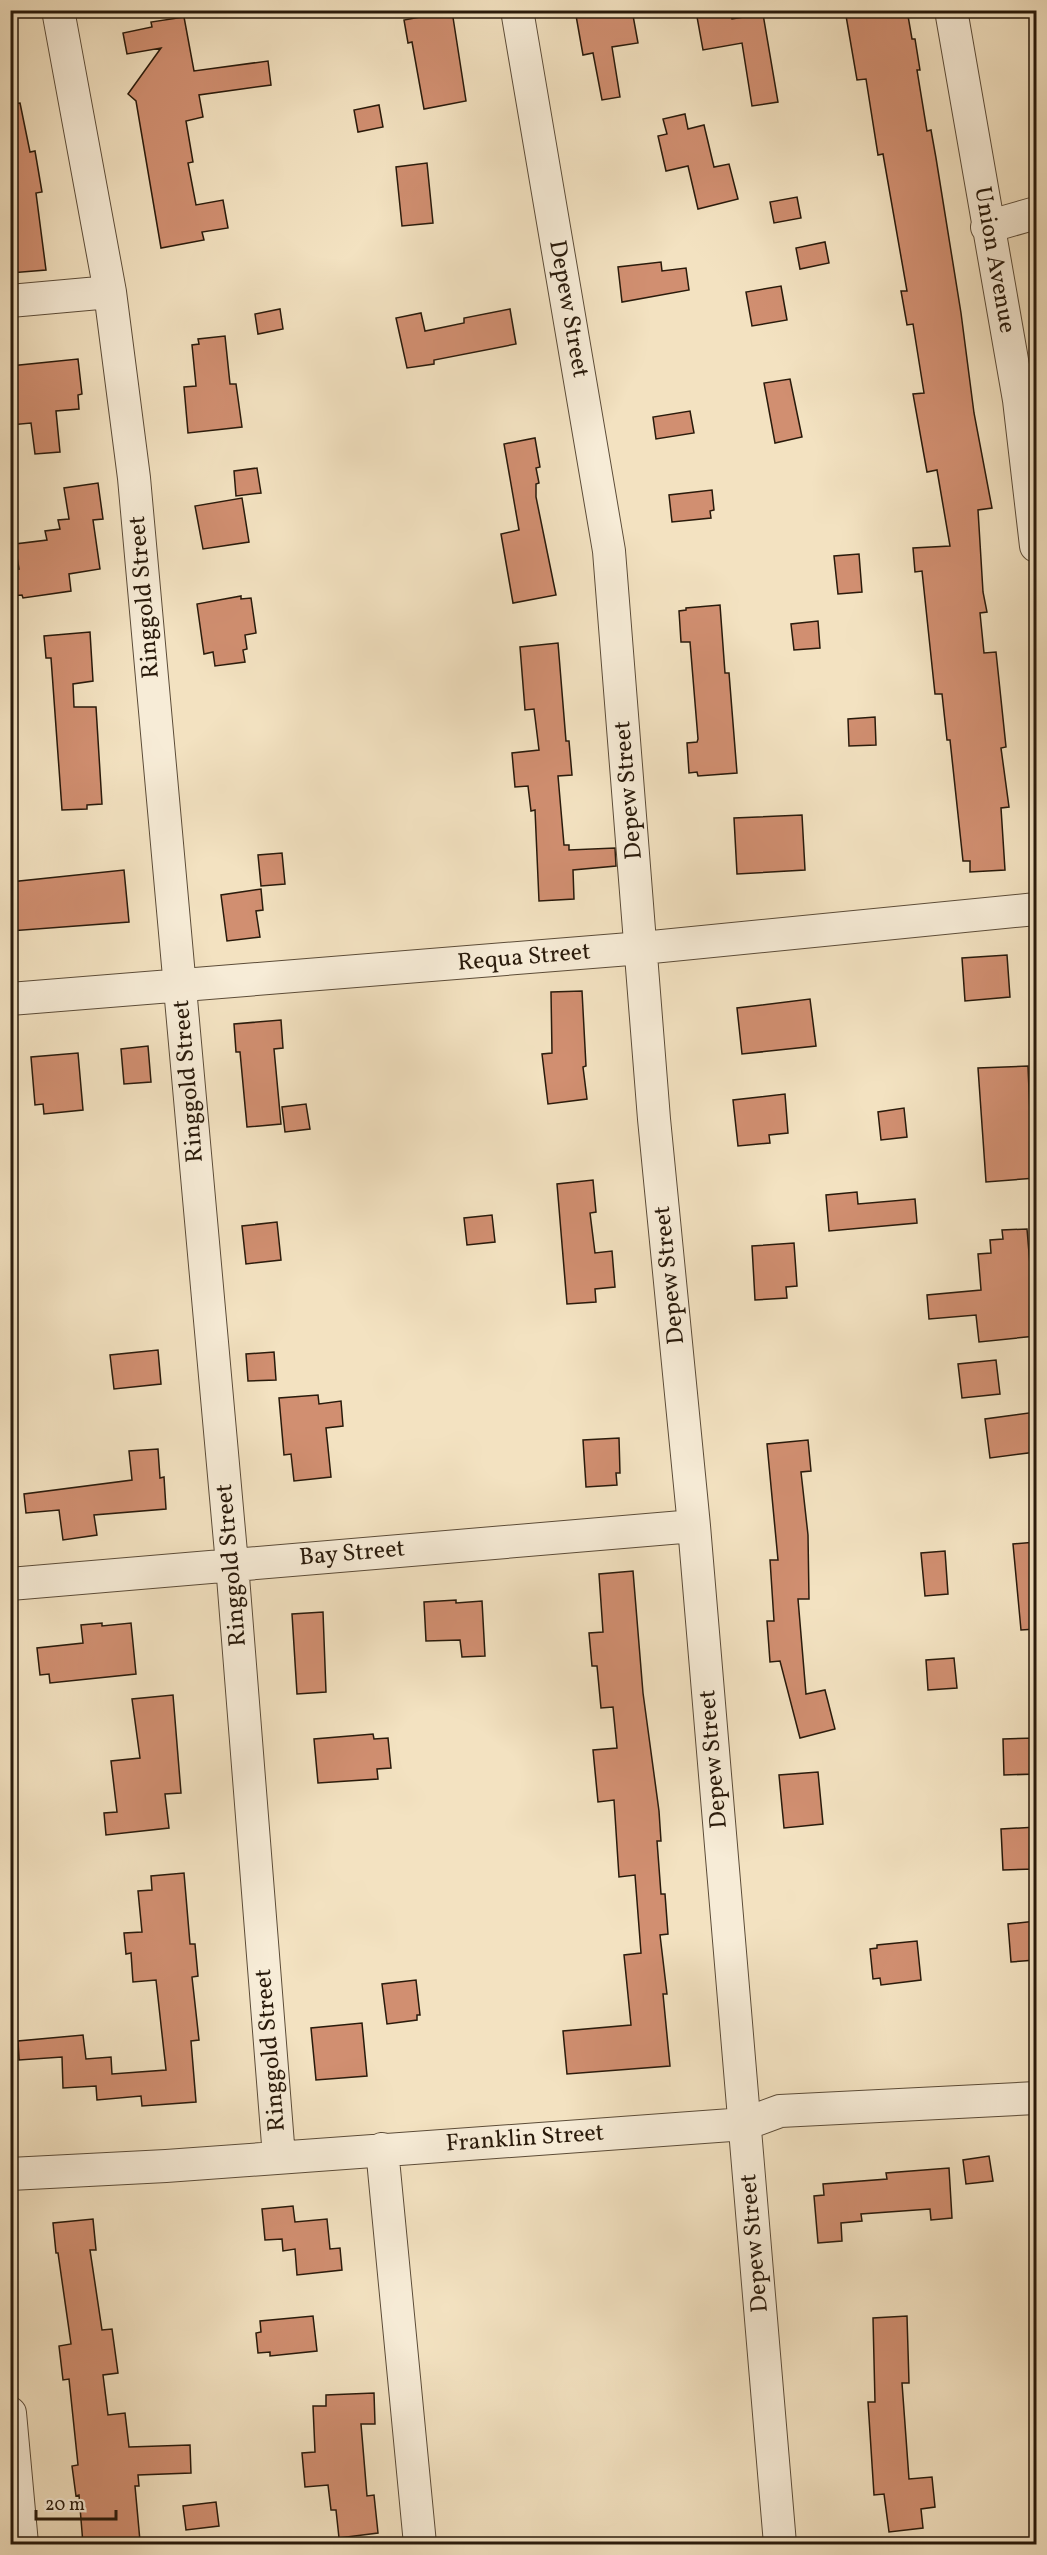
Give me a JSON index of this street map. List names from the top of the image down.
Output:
{
  "streets": {
    "street": [
      "Union Avenue",
      "Depew Street",
      "Ringgold Street",
      "Requa Street",
      "Bay Street",
      "Franklin Street"
    ]
  },
  "crossings": [
    ["Depew Street", "Requa Street"],
    ["Depew Street", "Bay Street"],
    ["Depew Street", "Franklin Street"],
    ["Ringgold Street", "Requa Street"],
    ["Ringgold Street", "Bay Street"],
    ["Ringgold Street", "Franklin Street"]
  ],
  "scale_bar": "20 m"
}
